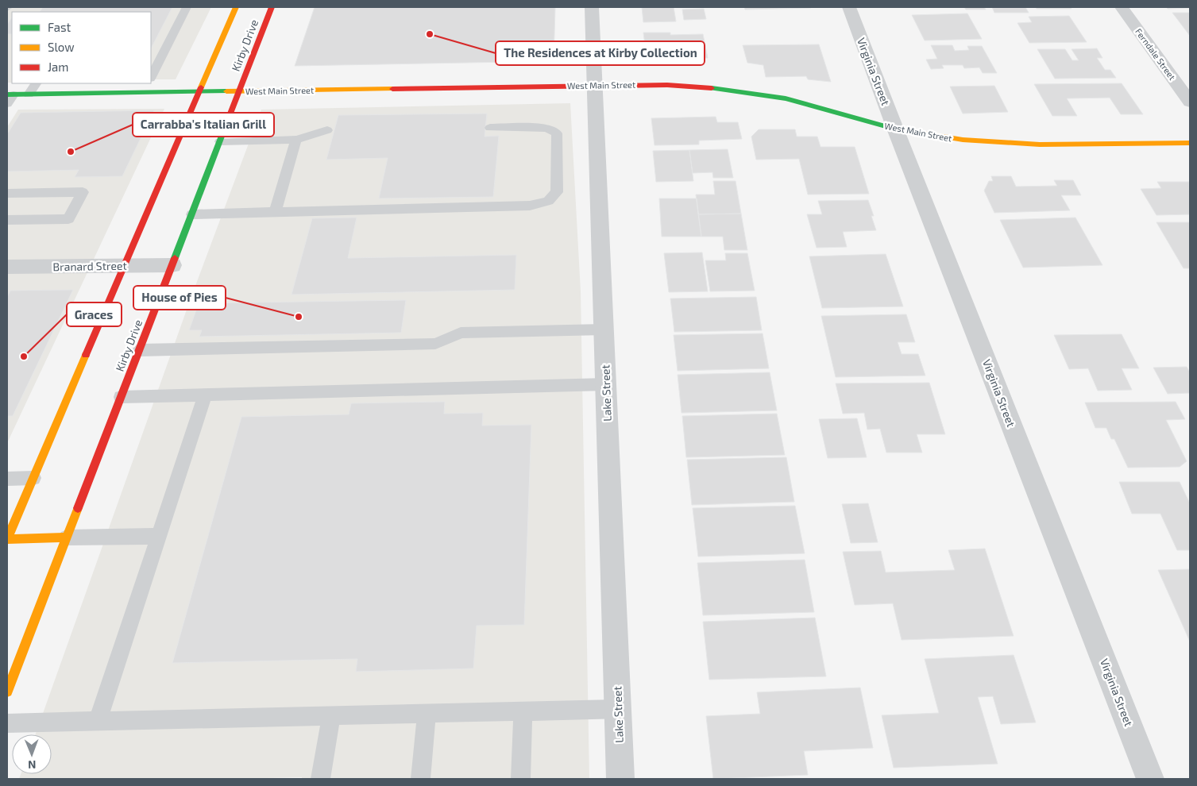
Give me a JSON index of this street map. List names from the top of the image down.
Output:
{
  "streets": {
    "main road": ["Kirby Drive", "West Main Street"],
    "street": [
      "Ferndale Street",
      "Virginia Street",
      "Branard Street",
      "Lake Street"
    ]
  },
  "crossings": [
    ["Kirby Drive", "West Main Street"],
    ["Kirby Drive", "Branard Street"],
    ["Virginia Street", "West Main Street"],
    ["West Main Street", "Lake Street"]
  ],
  "places": [
    "The Residences at Kirby Collection",
    "Carrabba's Italian Grill",
    "House of Pies",
    "Graces"
  ],
  "legend": ["Fast", "Slow", "Jam"],
  "north": "bottom"
}
